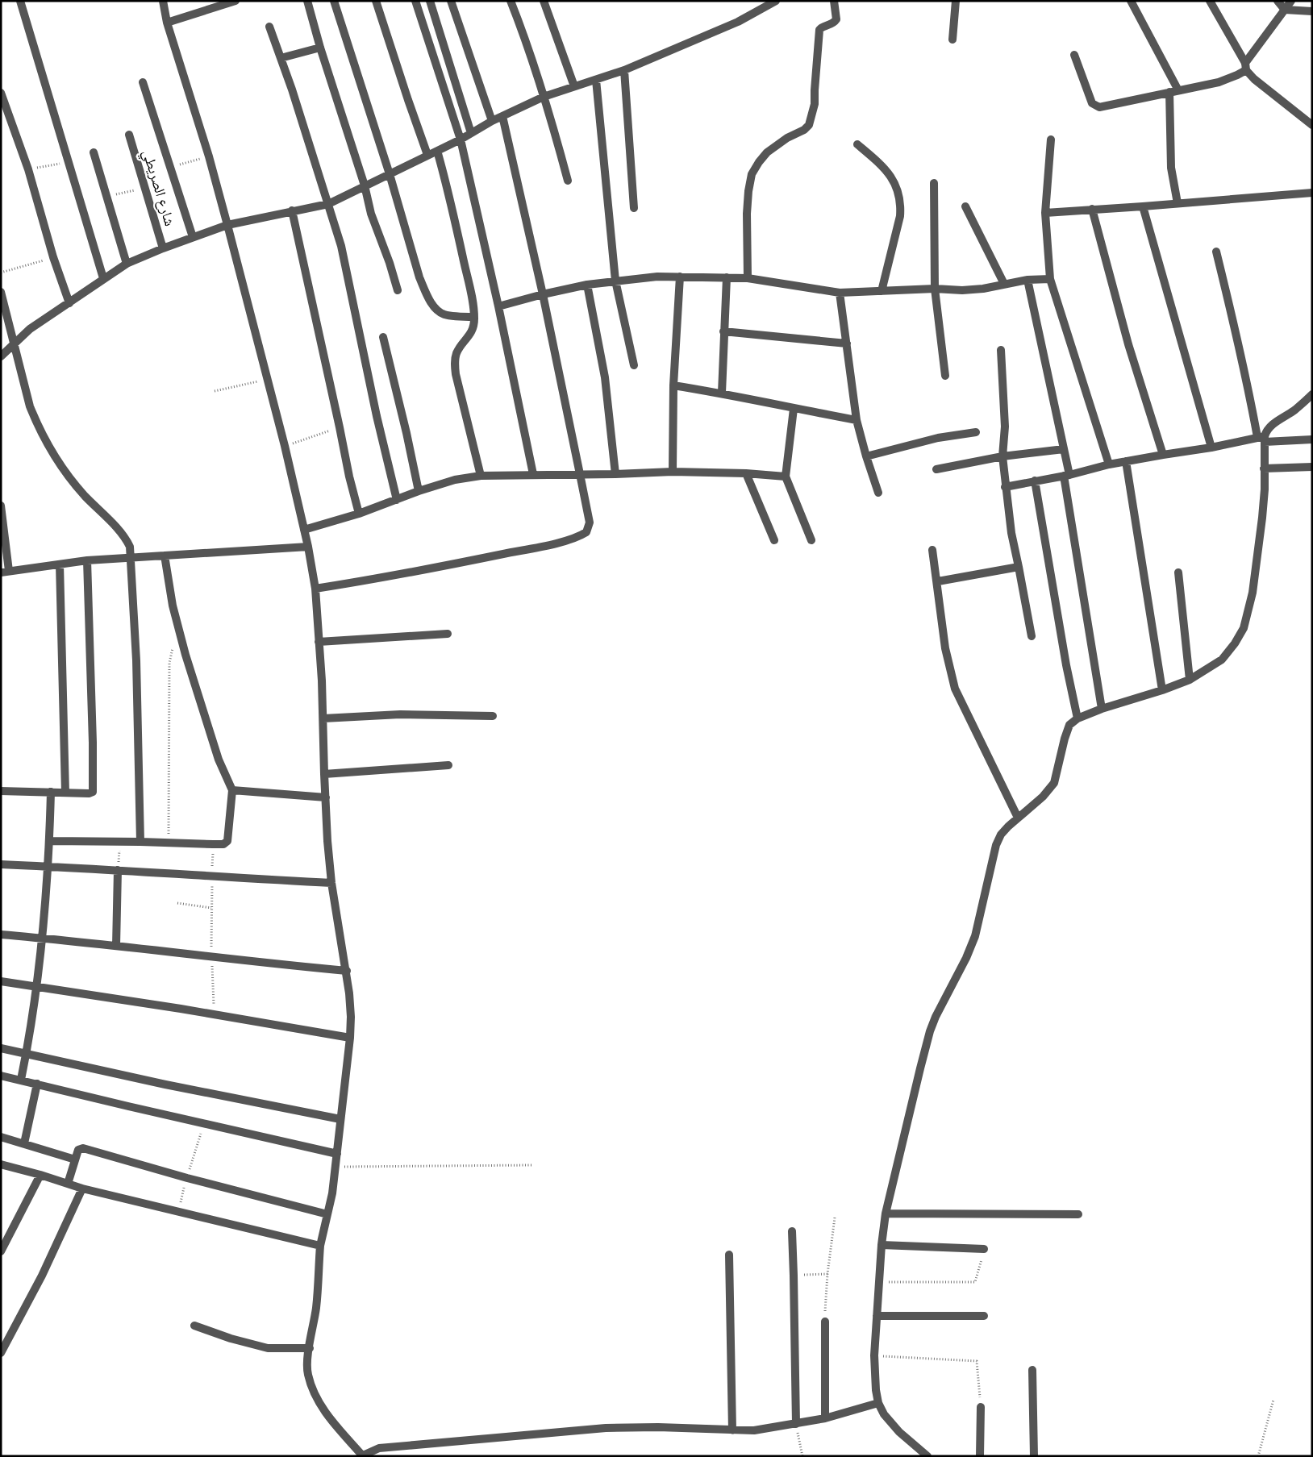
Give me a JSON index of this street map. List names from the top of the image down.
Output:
{
  "streets": {
    "street": ["شارع الصريطي"]
  }
}
